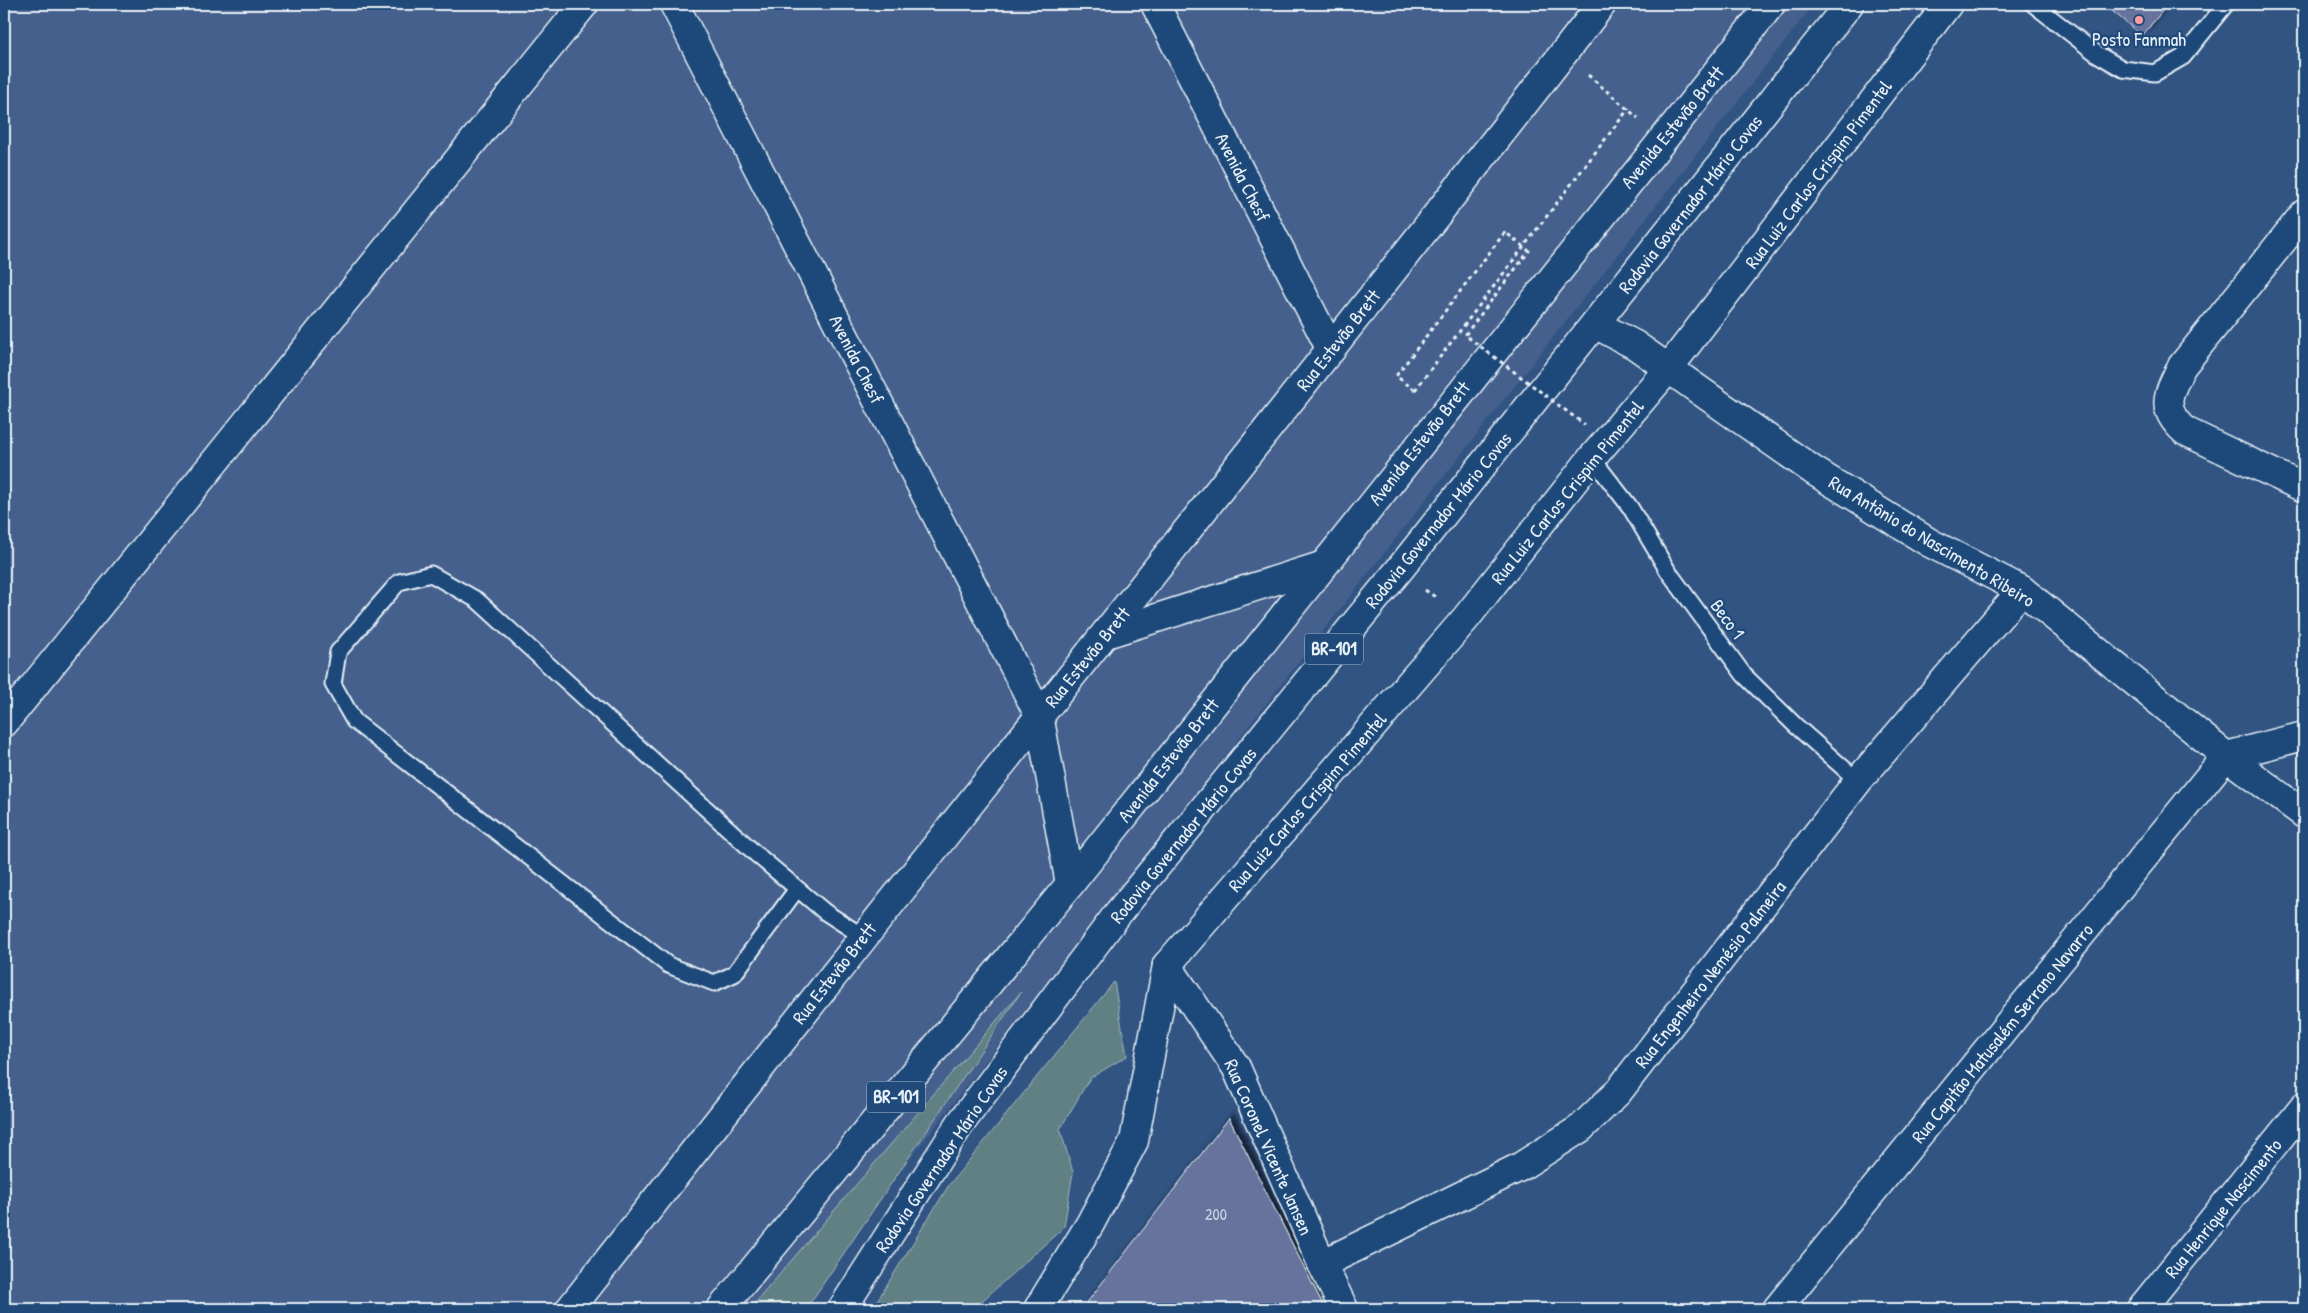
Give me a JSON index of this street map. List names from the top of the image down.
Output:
{
  "streets": {
    "main road": [
      "Avenida Estevāo Brett",
      "Rua Luiz Carlos Crispim Pimentel",
      "Avenida Chesf",
      "Rodovia Governador Mário Covas",
      "Rua Estevão Brett",
      "Rua Antônio do Nascimento Ribeiro",
      "BR-101",
      "Rua Engenheiro Nemésio Palmeira",
      "Rua Capitão Matusalém Serrano Navarro",
      "Rua Coronel Vicente Jansen",
      "Rua Henrique Nascimento"
    ],
    "lane": ["Beco 1"]
  },
  "crossings": [
    ["Avenida Estevāo Brett", "Avenida Chesf"],
    ["Avenida Estevāo Brett", "BR-101"],
    ["Rua Luiz Carlos Crispim Pimentel", "Rua Antônio do Nascimento Ribeiro"],
    ["Rua Luiz Carlos Crispim Pimentel", "Beco 1"],
    ["Rua Luiz Carlos Crispim Pimentel", "Rua Coronel Vicente Jansen"],
    ["Avenida Chesf", "Rua Estevão Brett"],
    ["Avenida Chesf", "BR-101"],
    ["Rodovia Governador Mário Covas", "Rua Antônio do Nascimento Ribeiro"],
    ["Rua Antônio do Nascimento Ribeiro", "Rua Engenheiro Nemésio Palmeira"],
    ["Rua Antônio do Nascimento Ribeiro", "Rua Capitão Matusalém Serrano Navarro"],
    ["Beco 1", "Rua Engenheiro Nemésio Palmeira"],
    ["Rua Engenheiro Nemésio Palmeira", "Rua Coronel Vicente Jansen"]
  ],
  "places": ["Posto Fanmah"],
  "house_numbers": ["200"]
}
